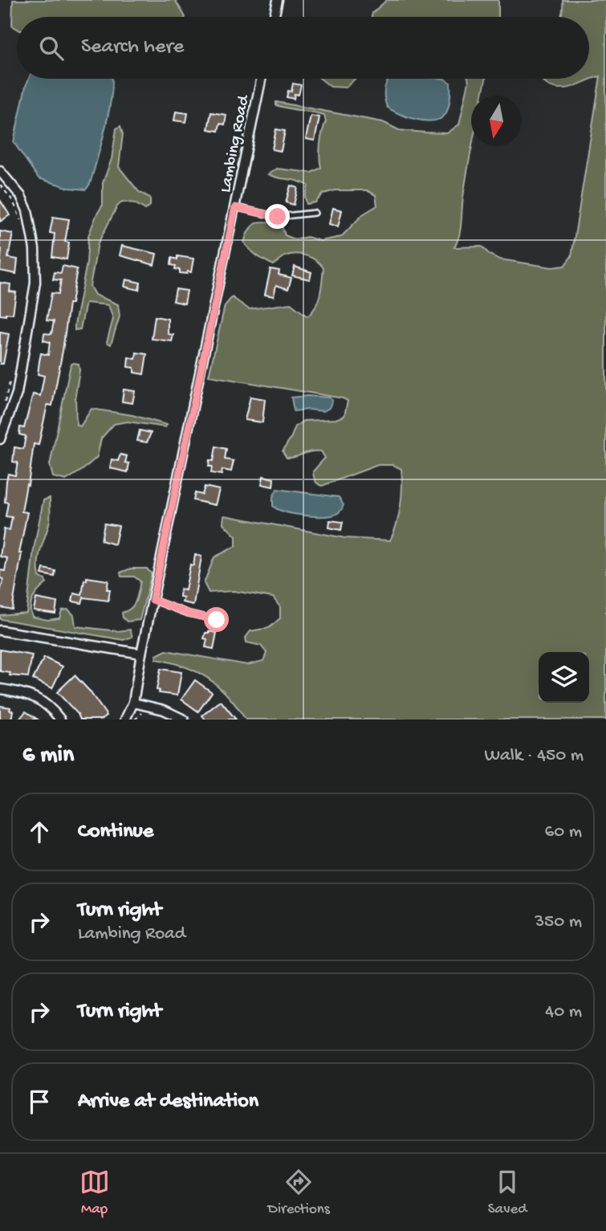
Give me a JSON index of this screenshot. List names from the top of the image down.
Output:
{
  "streets": {
    "street": ["Lambing Road"]
  },
  "north": "bottom",
  "page": {
    "search": "Search here",
    "heading": ["6 min", "Walk · 450 m"],
    "list": [
      ["Continue", "60 m"],
      ["Turn right", "Lambing Road", "350 m"],
      ["Turn right", "40 m"],
      "Arrive at destination"
    ],
    "nav": ["Map", "Directions", "Saved"]
  }
}
